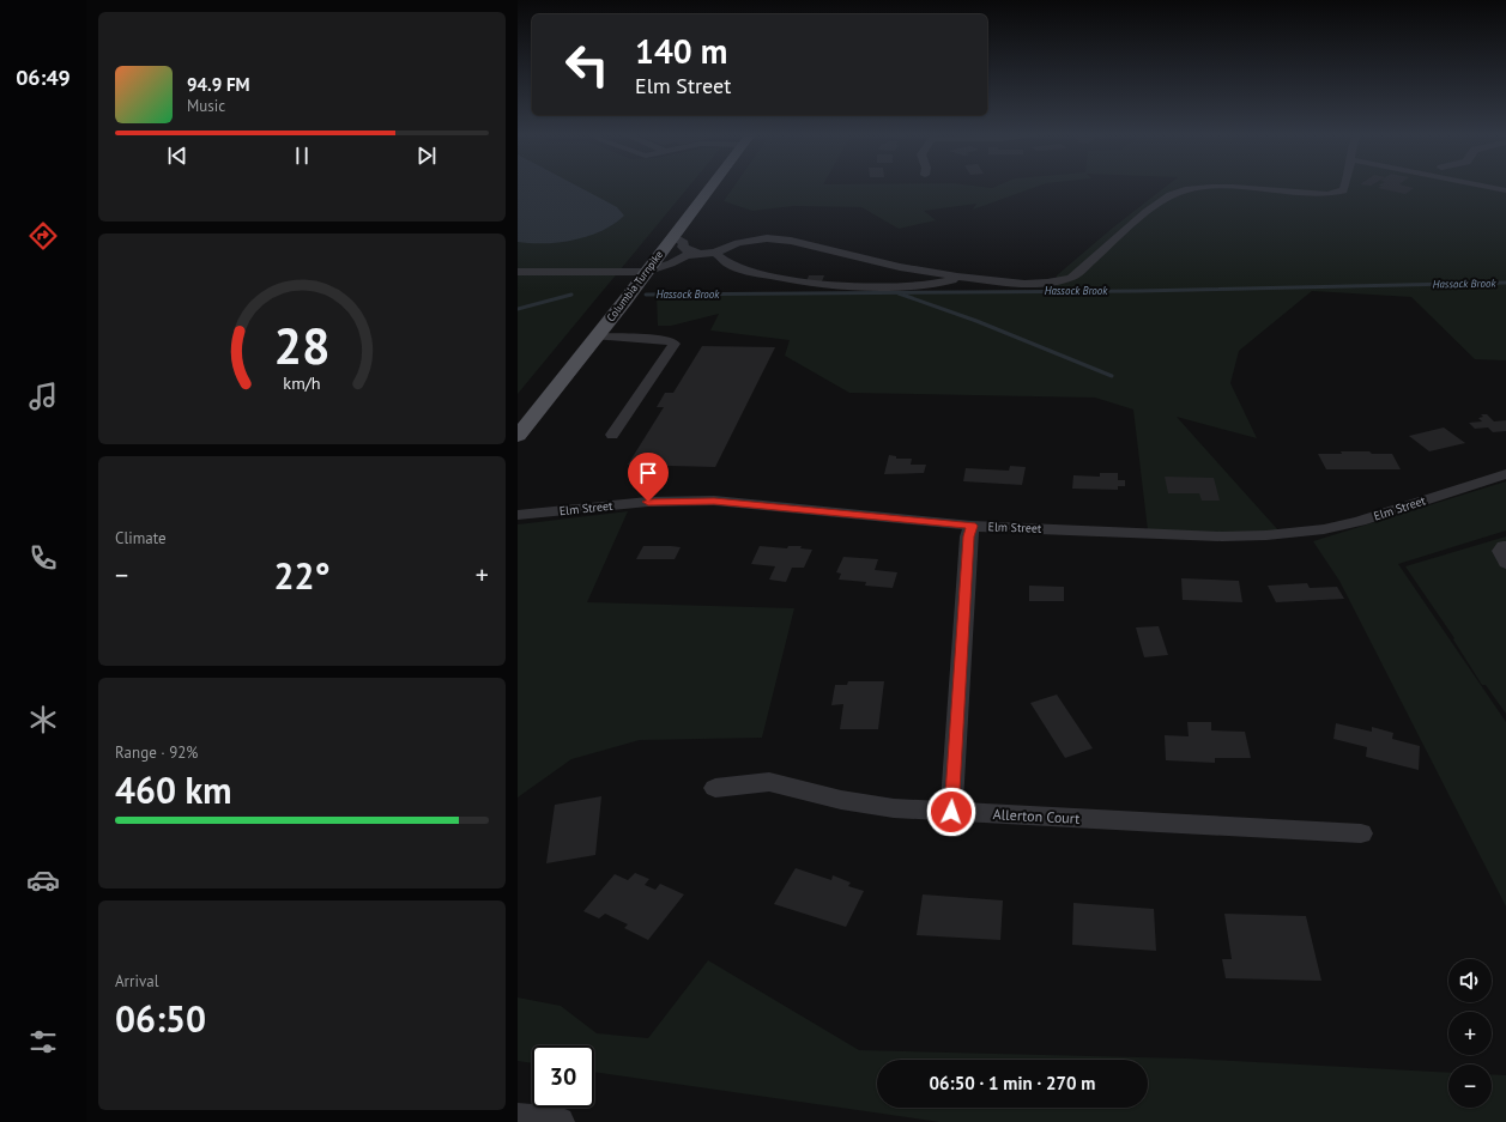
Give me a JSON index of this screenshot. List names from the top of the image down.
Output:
{
  "streets": {
    "main road": ["Columbia Turnpike"],
    "street": ["Elm Street", "Allerton Court"]
  },
  "water": ["Hassock Brook"],
  "page": {
    "tabs": "06:49",
    "turn": ["140 m", "Elm Street"],
    "song": ["94.9 FM", "Music"],
    "tile": [
      "Climate",
      ["Range · 92%", "460 km"],
      ["Arrival", "06:50"]
    ],
    "heat": ["−", "22°", "+"],
    "map_buttons": ["+", "−"],
    "limit": "30",
    "trip": "06:50 · 1 min · 270 m",
    "gauge": ["28", "km/h"]
  }
}
